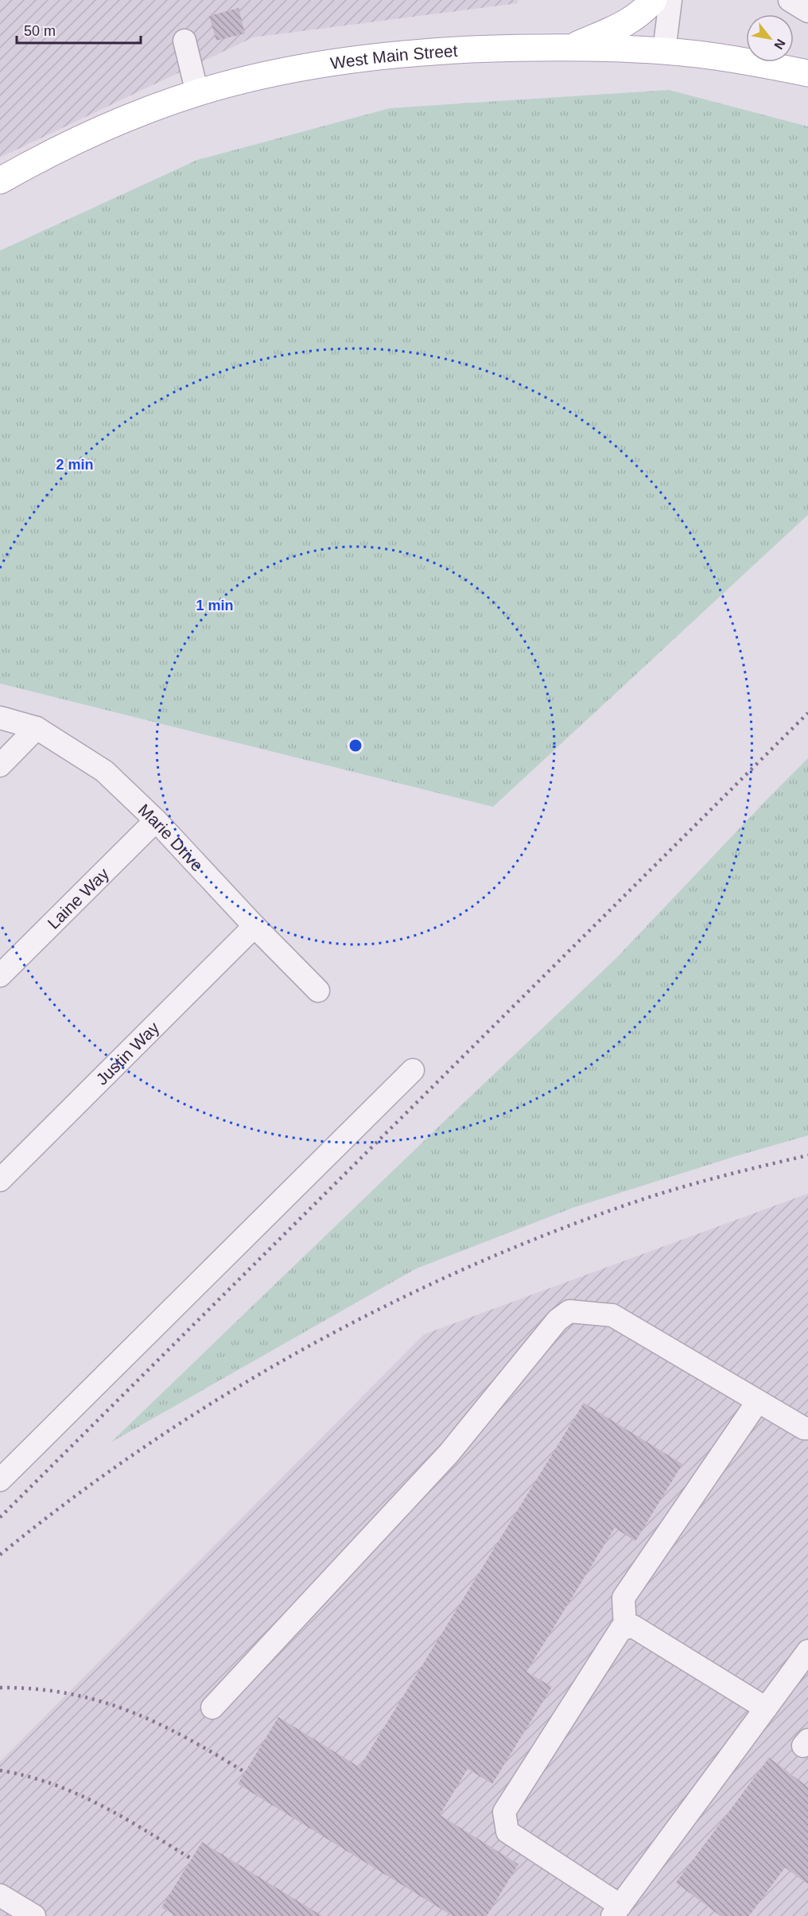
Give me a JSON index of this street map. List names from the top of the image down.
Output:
{
  "streets": {
    "main road": ["West Main Street"],
    "street": ["Marie Drive", "Laine Way", "Justin Way"]
  },
  "crossings": [
    ["Marie Drive", "Laine Way"],
    ["Marie Drive", "Justin Way"]
  ],
  "scale_bar": "50 m",
  "north": "bottom right",
  "rings": ["2 min", "1 min"]
}
